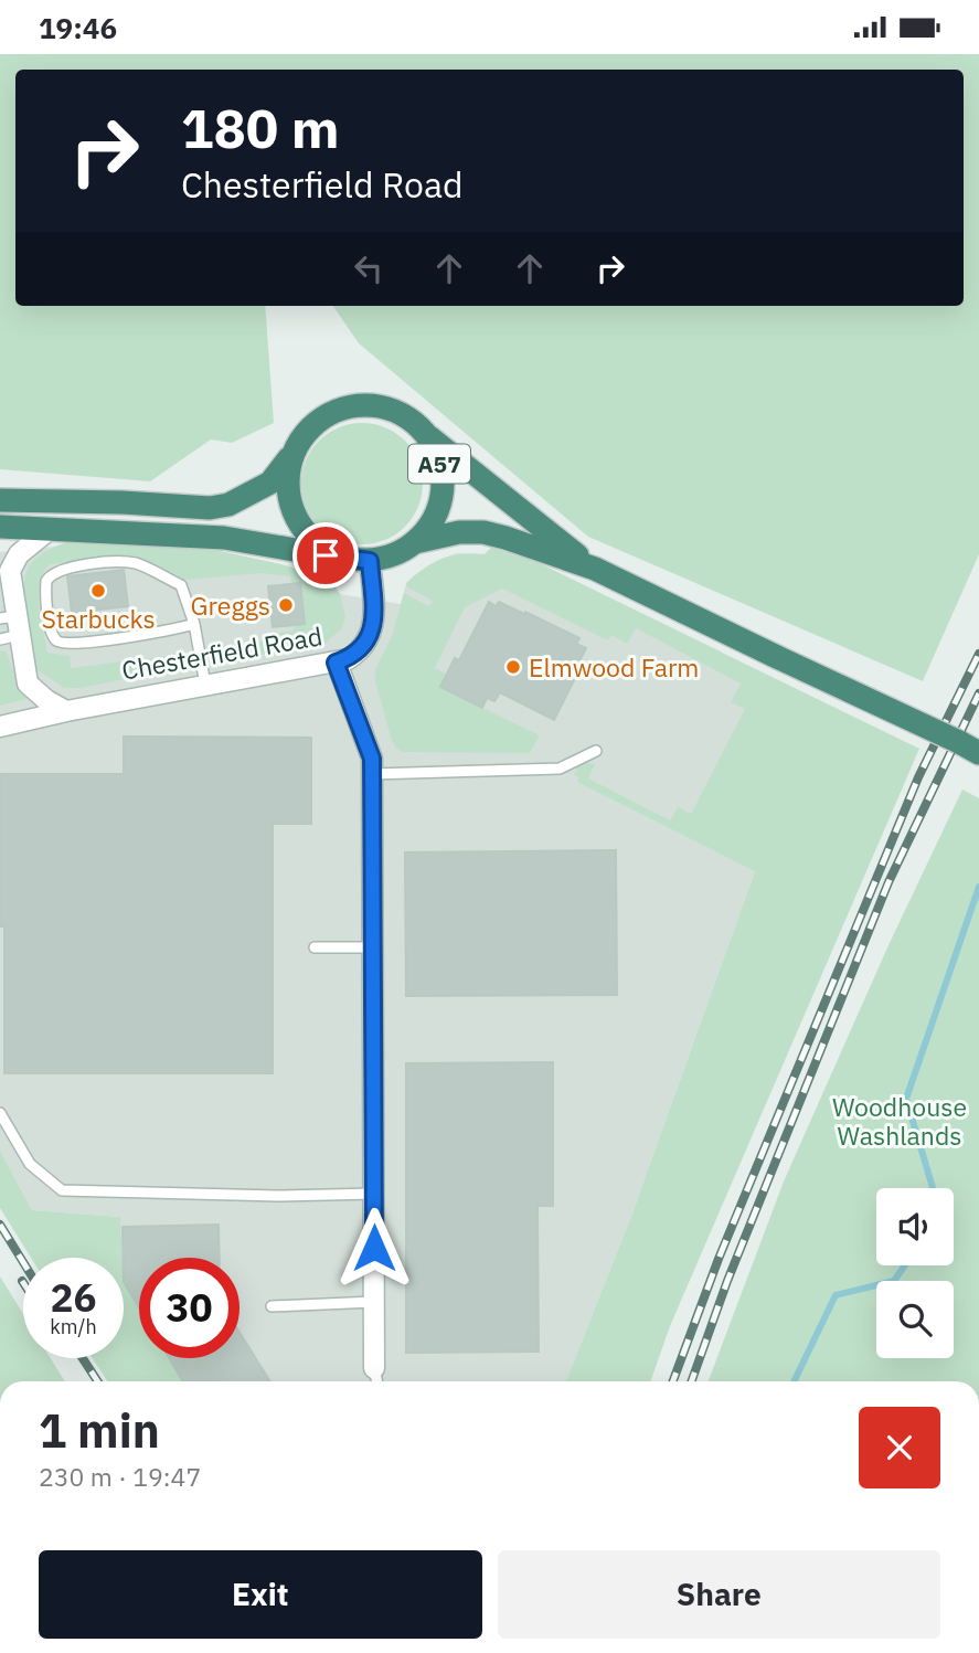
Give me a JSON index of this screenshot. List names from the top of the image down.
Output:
{
  "streets": {
    "highway": ["A57"],
    "street": ["Chesterfield Road"]
  },
  "crossings": [
    ["A57", "Chesterfield Road"]
  ],
  "parks": ["Woodhouse Washlands"],
  "places": ["Starbucks", "Greggs", "Elmwood Farm"],
  "page": {
    "status": "19:46",
    "turn": ["180 m", "Chesterfield Road"],
    "speed": "26 km/h",
    "limit": "30",
    "heading": ["1 min", "230 m · 19:47"],
    "buttons": ["Exit", "Share"]
  }
}
